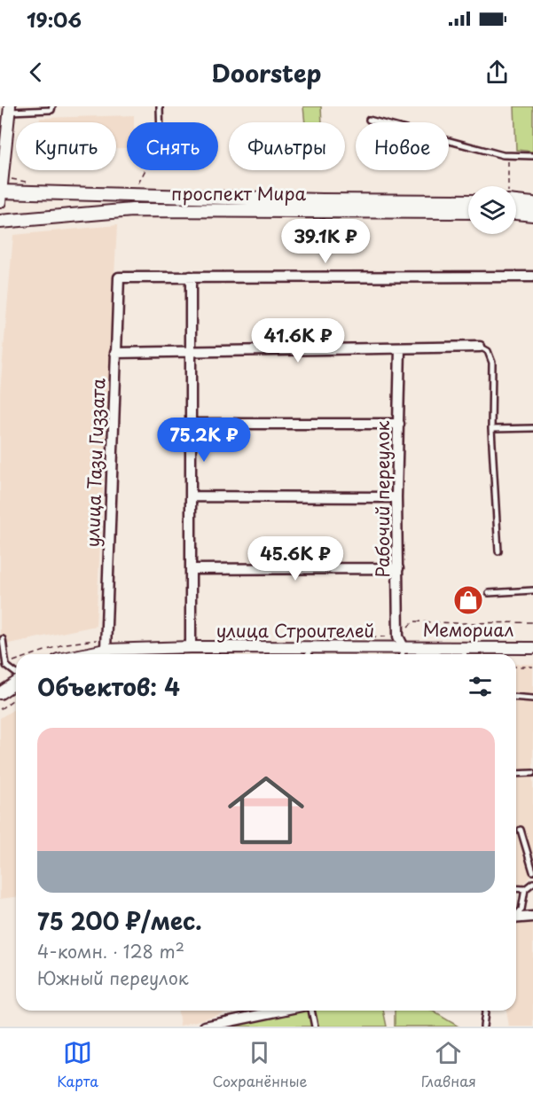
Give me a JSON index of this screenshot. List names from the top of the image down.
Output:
{
  "streets": {
    "main road": ["проспект Мира"],
    "street": ["улица Тази Гиззата", "Рабочий переулок", "улица Строителей"]
  },
  "crossings": [
    ["улица Тази Гиззата", "улица Строителей"],
    ["Рабочий переулок", "улица Строителей"]
  ],
  "places": {
    "shop": ["Мемориал"]
  },
  "page": {
    "status": "19:06",
    "header": "Doorstep",
    "chip": [
      "Купить",
      "Снять",
      "Фильтры",
      "Новое"
    ],
    "price": [
      "39.1K ₽",
      "41.6K ₽",
      "75.2K ₽",
      "45.6K ₽"
    ],
    "heading": "Объектов: 4",
    "list": [
      {
        "name": "75 200 ₽/мес.",
        "note": "4-комн. · 128 m² · Южный переулок"
      }
    ],
    "tabs": ["Карта", "Сохранённые", "Главная"]
  }
}
